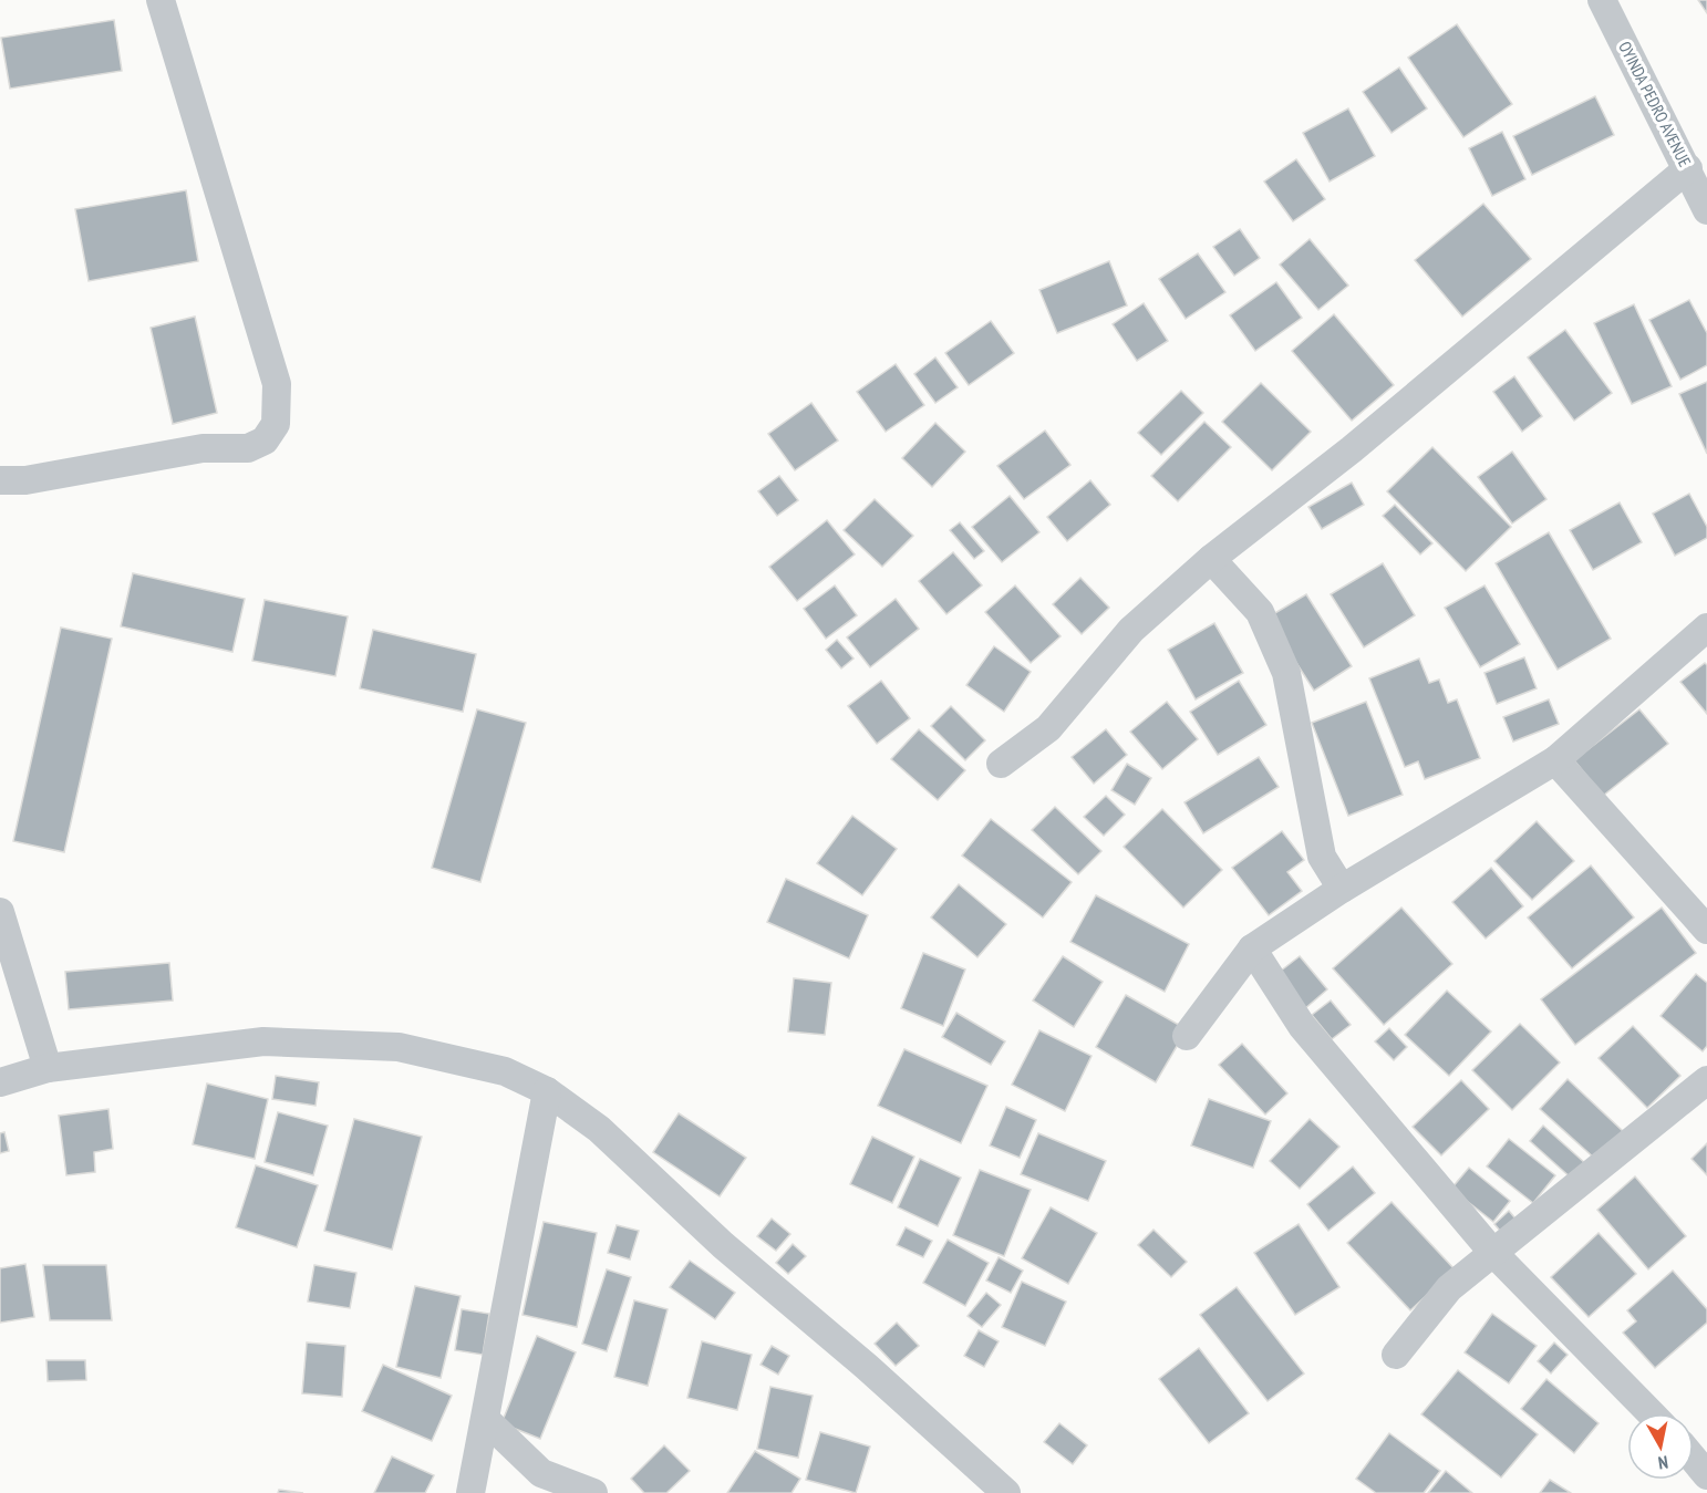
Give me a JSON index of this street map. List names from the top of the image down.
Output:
{
  "streets": {
    "street": ["OYINDA PEDRO AVENUE"]
  },
  "north": "bottom"
}
